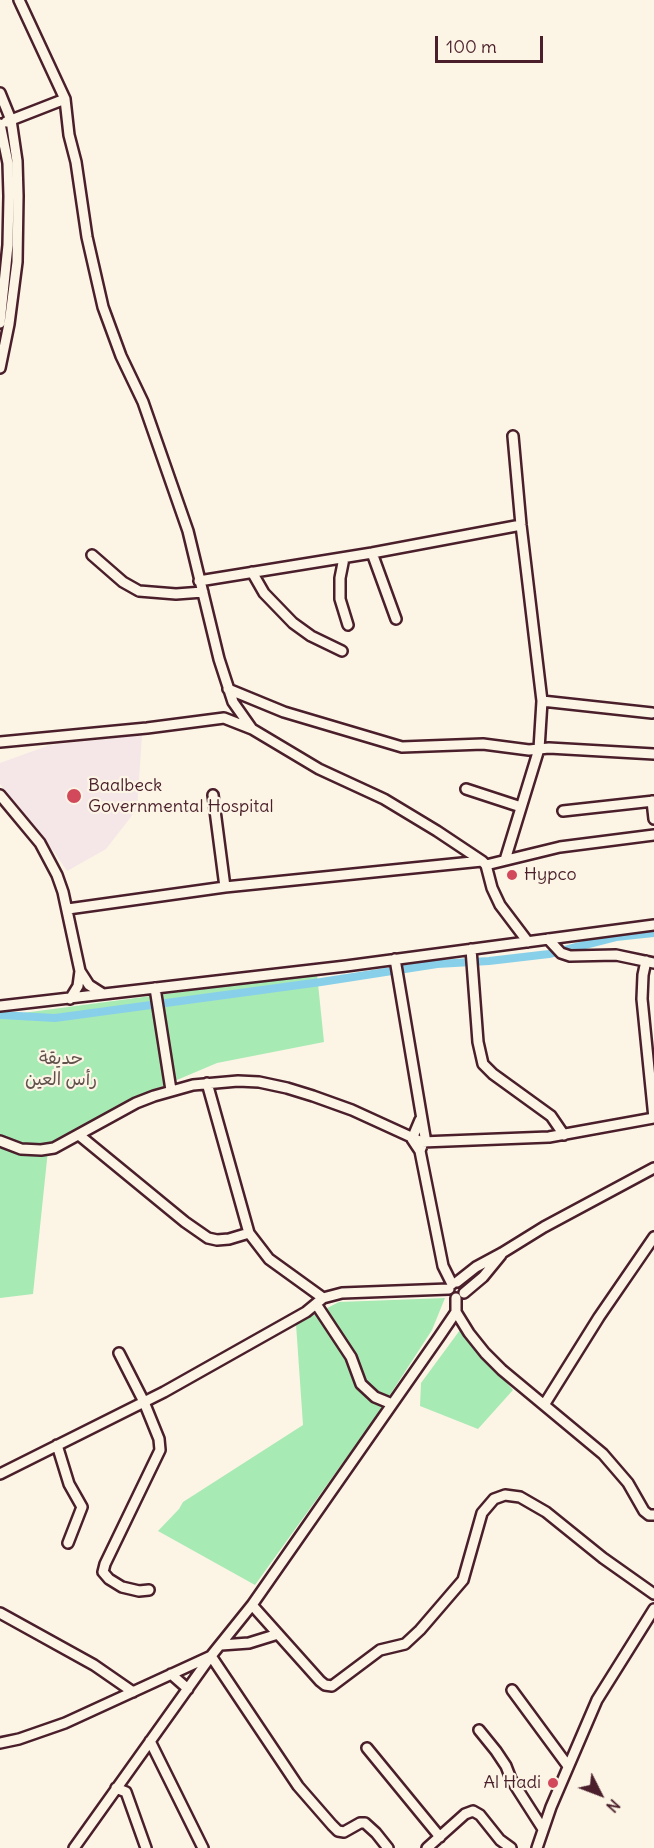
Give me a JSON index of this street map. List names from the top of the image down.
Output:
{
  "parks": ["حديقة رأس العين"],
  "places": ["Baalbeck Governmental Hospital", "Hypco", "Al Hadi"],
  "scale_bar": "100 m",
  "north": "bottom right"
}
